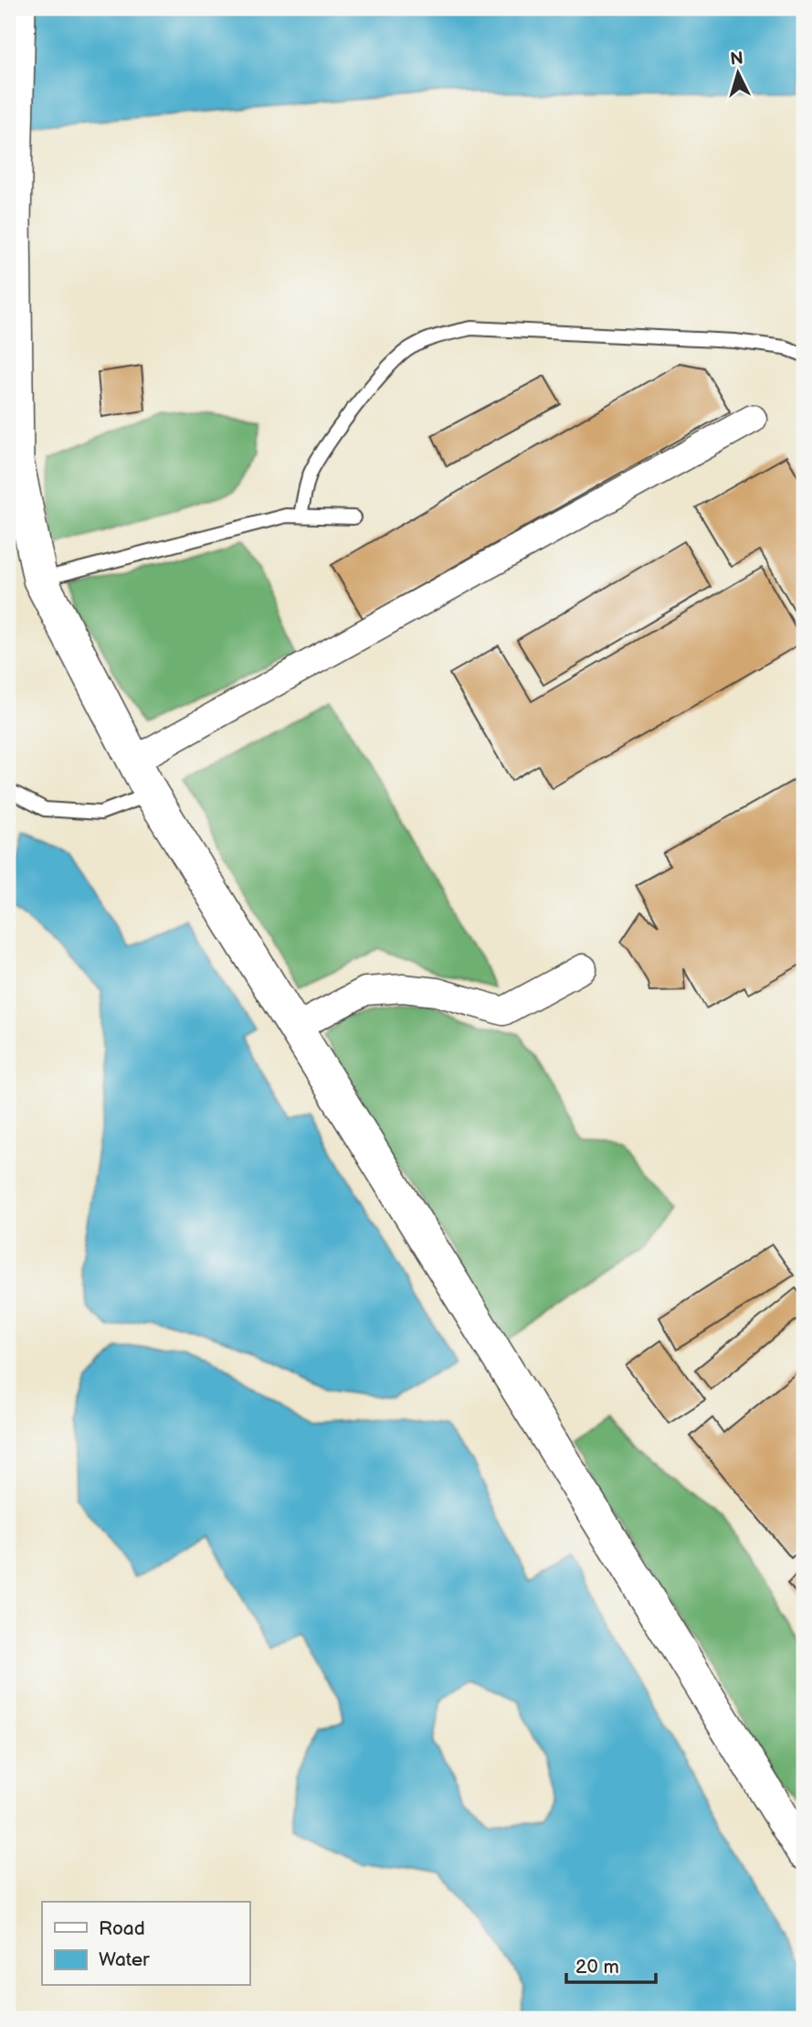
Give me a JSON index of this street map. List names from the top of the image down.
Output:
{
  "legend": ["Road", "Water"],
  "scale_bar": "20 m",
  "north": "top"
}
